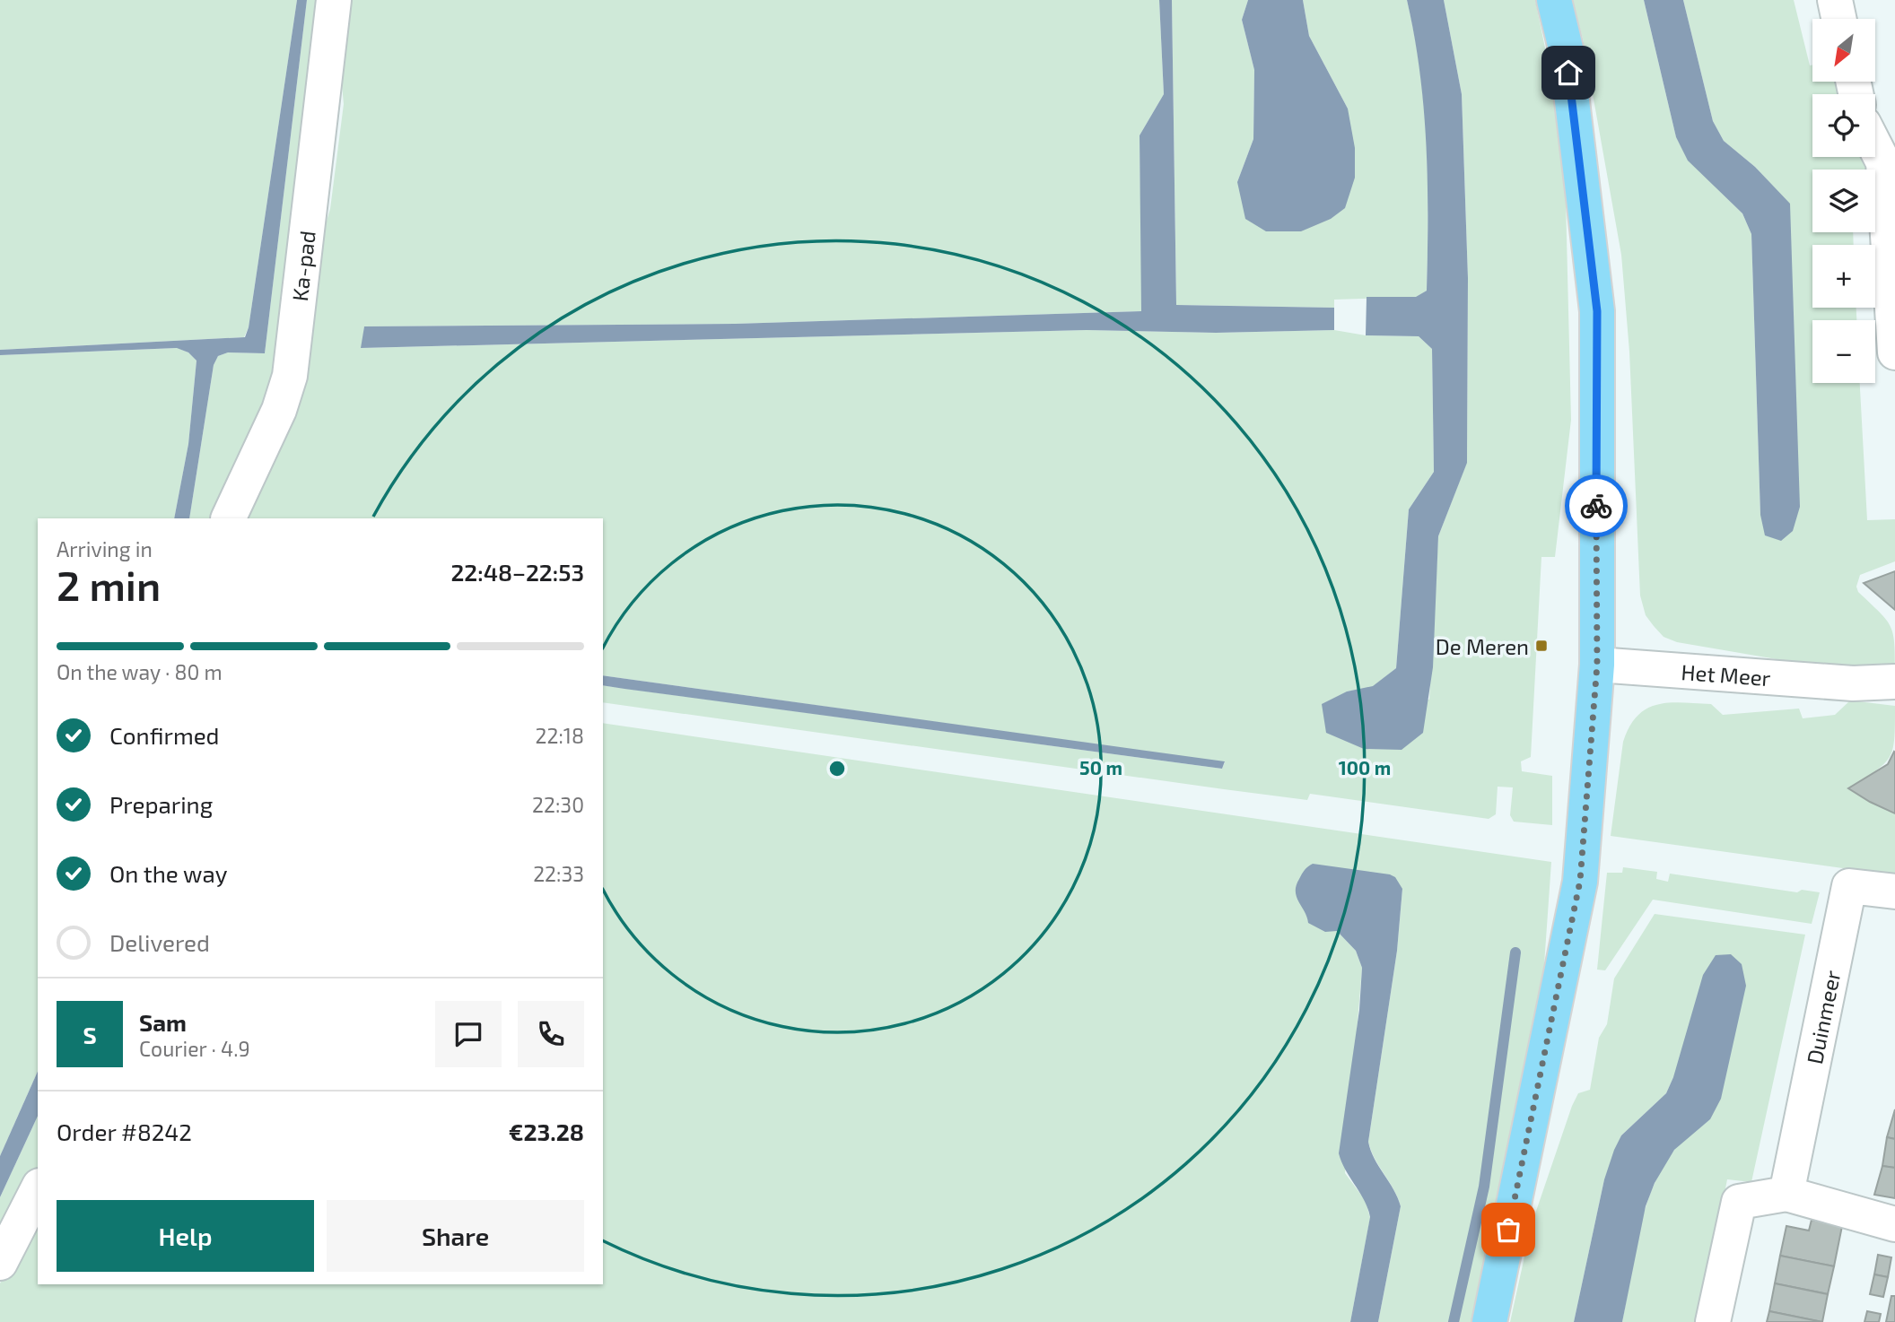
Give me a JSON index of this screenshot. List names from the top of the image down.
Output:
{
  "streets": {
    "street": ["Ka-pad", "Het Meer", "Duinmeer"]
  },
  "places": {
    "transit": ["De Meren"]
  },
  "north": "bottom left",
  "page": {
    "map_buttons": ["+", "−"],
    "heading": ["2 min", "Arriving in", "22:48–22:53"],
    "panel": [
      "Sam",
      "Courier · 4.9",
      "Order #8242",
      "€23.28"
    ],
    "bar": "On the way · 80 m",
    "list": [
      ["Confirmed", "22:18"],
      ["Preparing", "22:30"],
      ["On the way", "22:33"],
      "Delivered"
    ],
    "round": "S",
    "buttons": ["Help", "Share"]
  },
  "rings": ["50 m", "100 m"]
}
